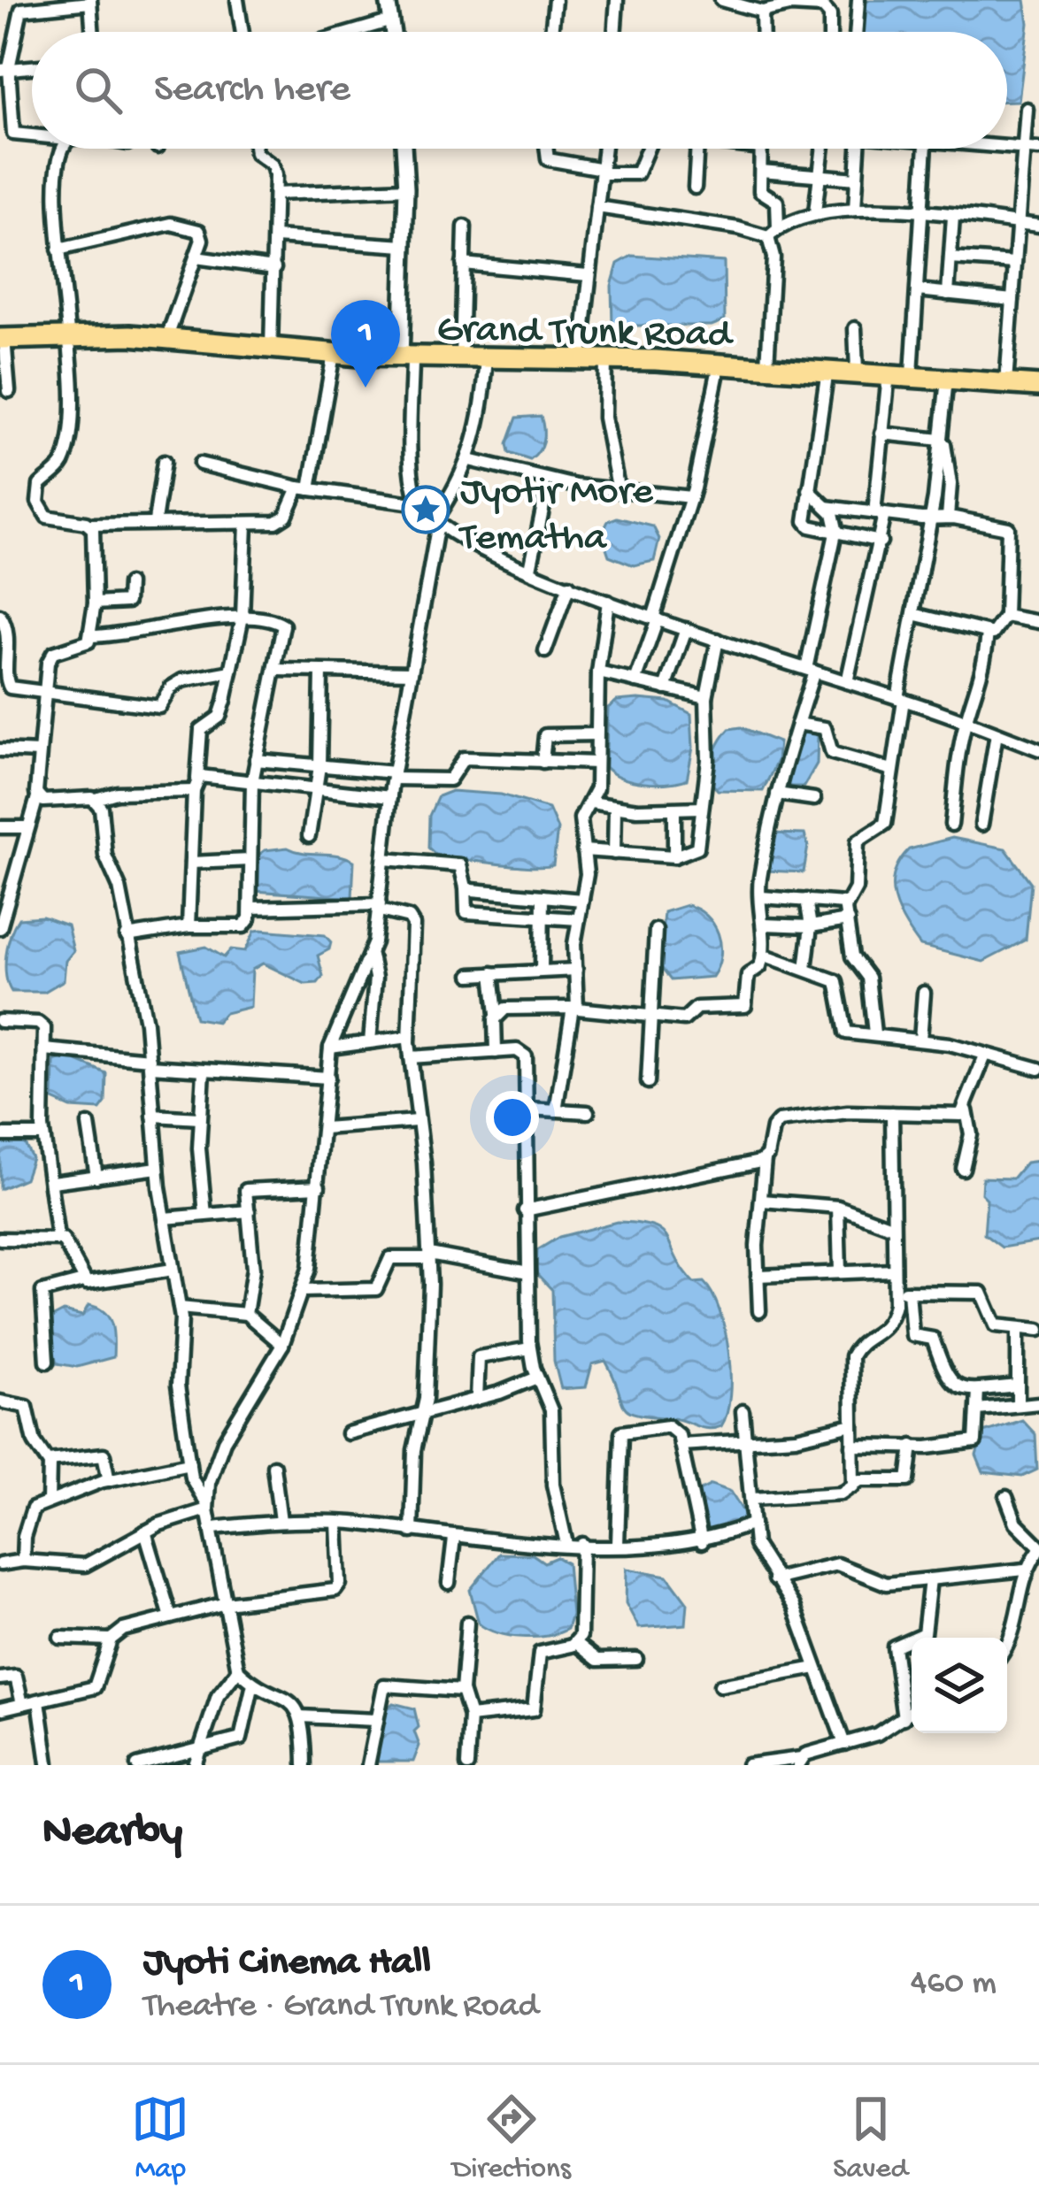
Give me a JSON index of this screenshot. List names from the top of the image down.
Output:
{
  "streets": {
    "main road": ["Grand Trunk Road"]
  },
  "places": {
    "place": ["Jyotir More Tematha"]
  },
  "page": {
    "search": "Search here",
    "pins": "1",
    "heading": "Nearby",
    "list": [
      {
        "mark": "1",
        "name": "Jyoti Cinema Hall",
        "note": "Theatre · Grand Trunk Road",
        "value": "460 m"
      }
    ],
    "nav": ["Map", "Directions", "Saved"]
  }
}
